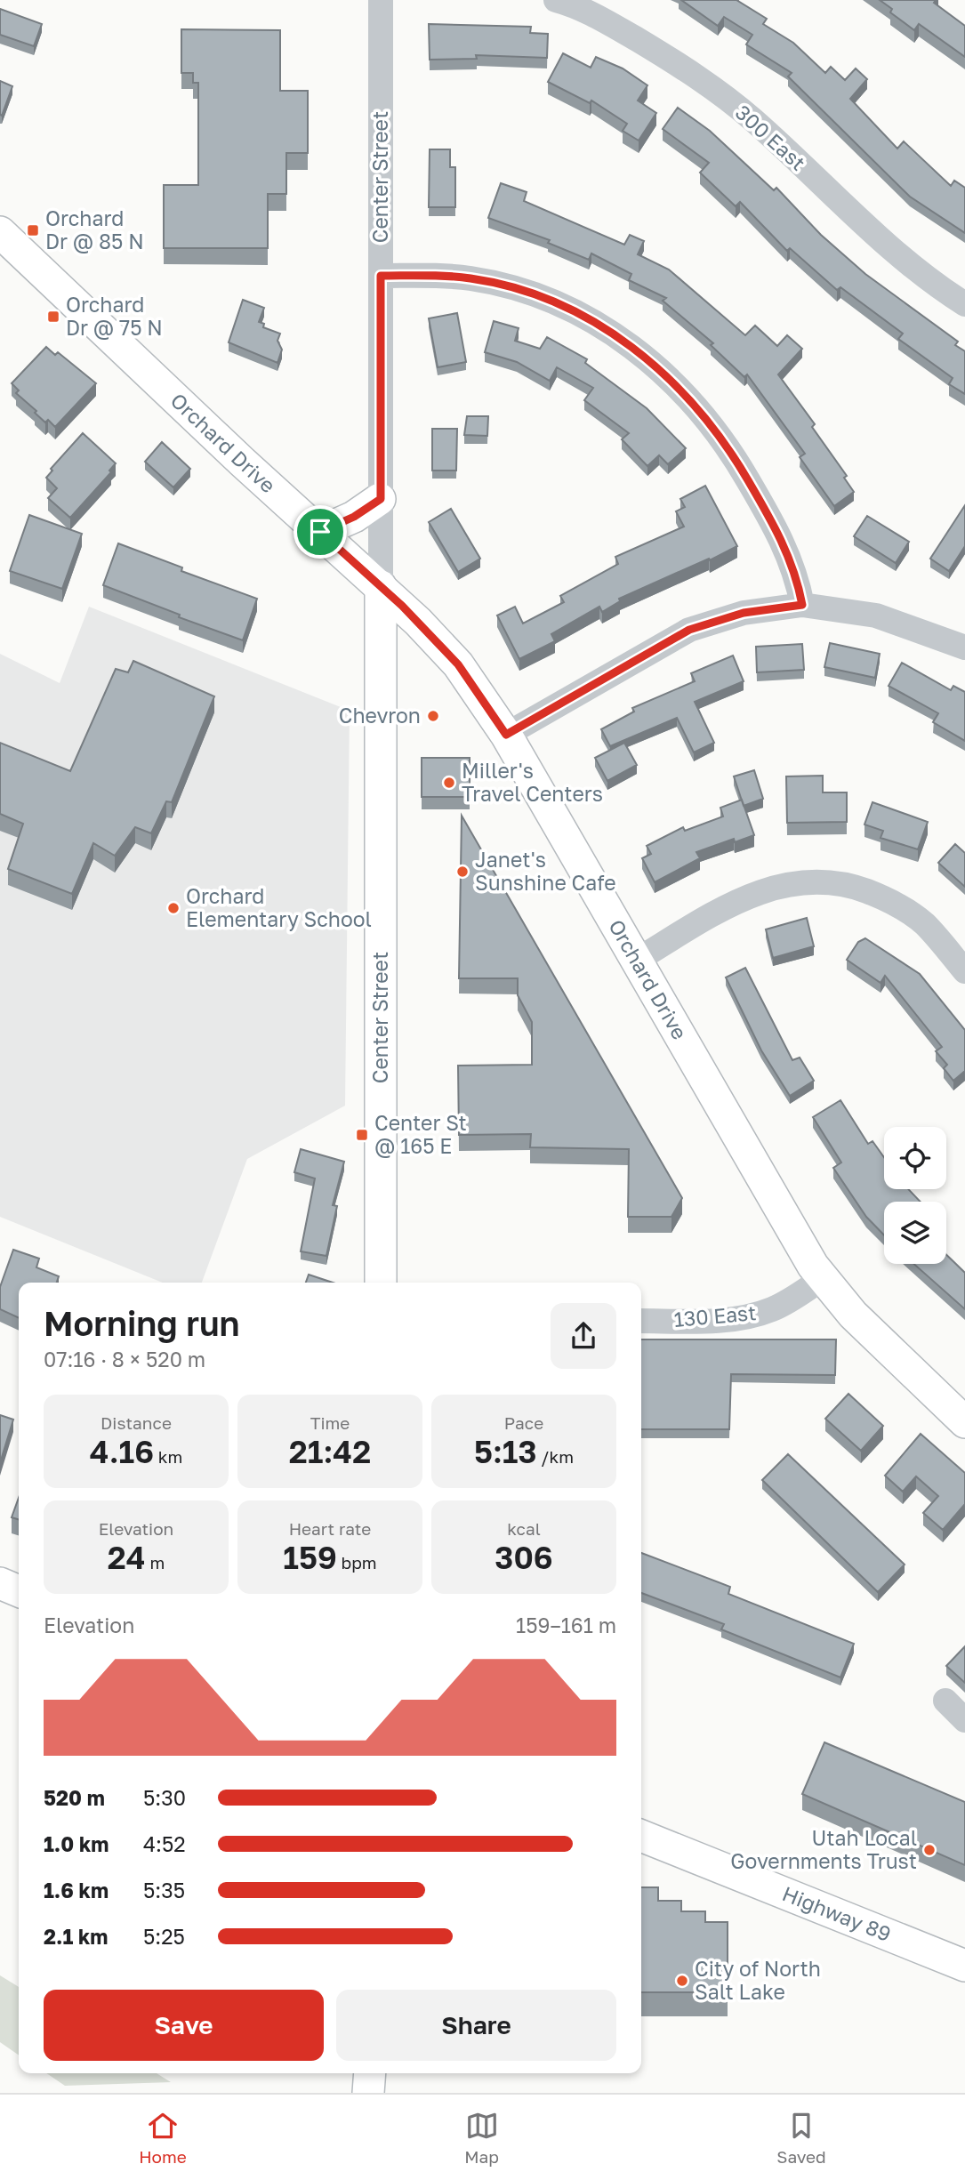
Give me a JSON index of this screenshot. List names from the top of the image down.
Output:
{
  "streets": {
    "main road": ["Center Street", "Orchard Drive", "Highway 89"],
    "street": ["300 East", "130 East"]
  },
  "crossings": [
    ["Center Street", "Orchard Drive"],
    ["Orchard Drive", "130 East"]
  ],
  "places": {
    "transit": ["Orchard Dr @ 85 N", "Orchard Dr @ 75 N", "Center St @ 165 E"],
    "other": [
      "Chevron",
      "Miller's Travel Centers",
      "Janet's Sunshine Cafe",
      "Orchard Elementary School",
      "Utah Local Governments Trust",
      "City of North Salt Lake"
    ]
  },
  "page": {
    "heading": ["Morning run", "07:16 · 8 × 520 m"],
    "stats": [
      ["Distance", "4.16 km"],
      ["Time", "21:42"],
      ["Pace", "5:13 /km"],
      ["Elevation", "24 m"],
      ["Heart rate", "159 bpm"],
      ["kcal", "306"]
    ],
    "chart": ["Elevation", "159–161 m"],
    "list": [
      {
        "name": "520 m",
        "note": "5:30"
      },
      {
        "name": "1.0 km",
        "note": "4:52"
      },
      {
        "name": "1.6 km",
        "note": "5:35"
      },
      {
        "name": "2.1 km",
        "note": "5:25"
      }
    ],
    "buttons": ["Save", "Share"],
    "tabs": ["Home", "Map", "Saved"]
  }
}
